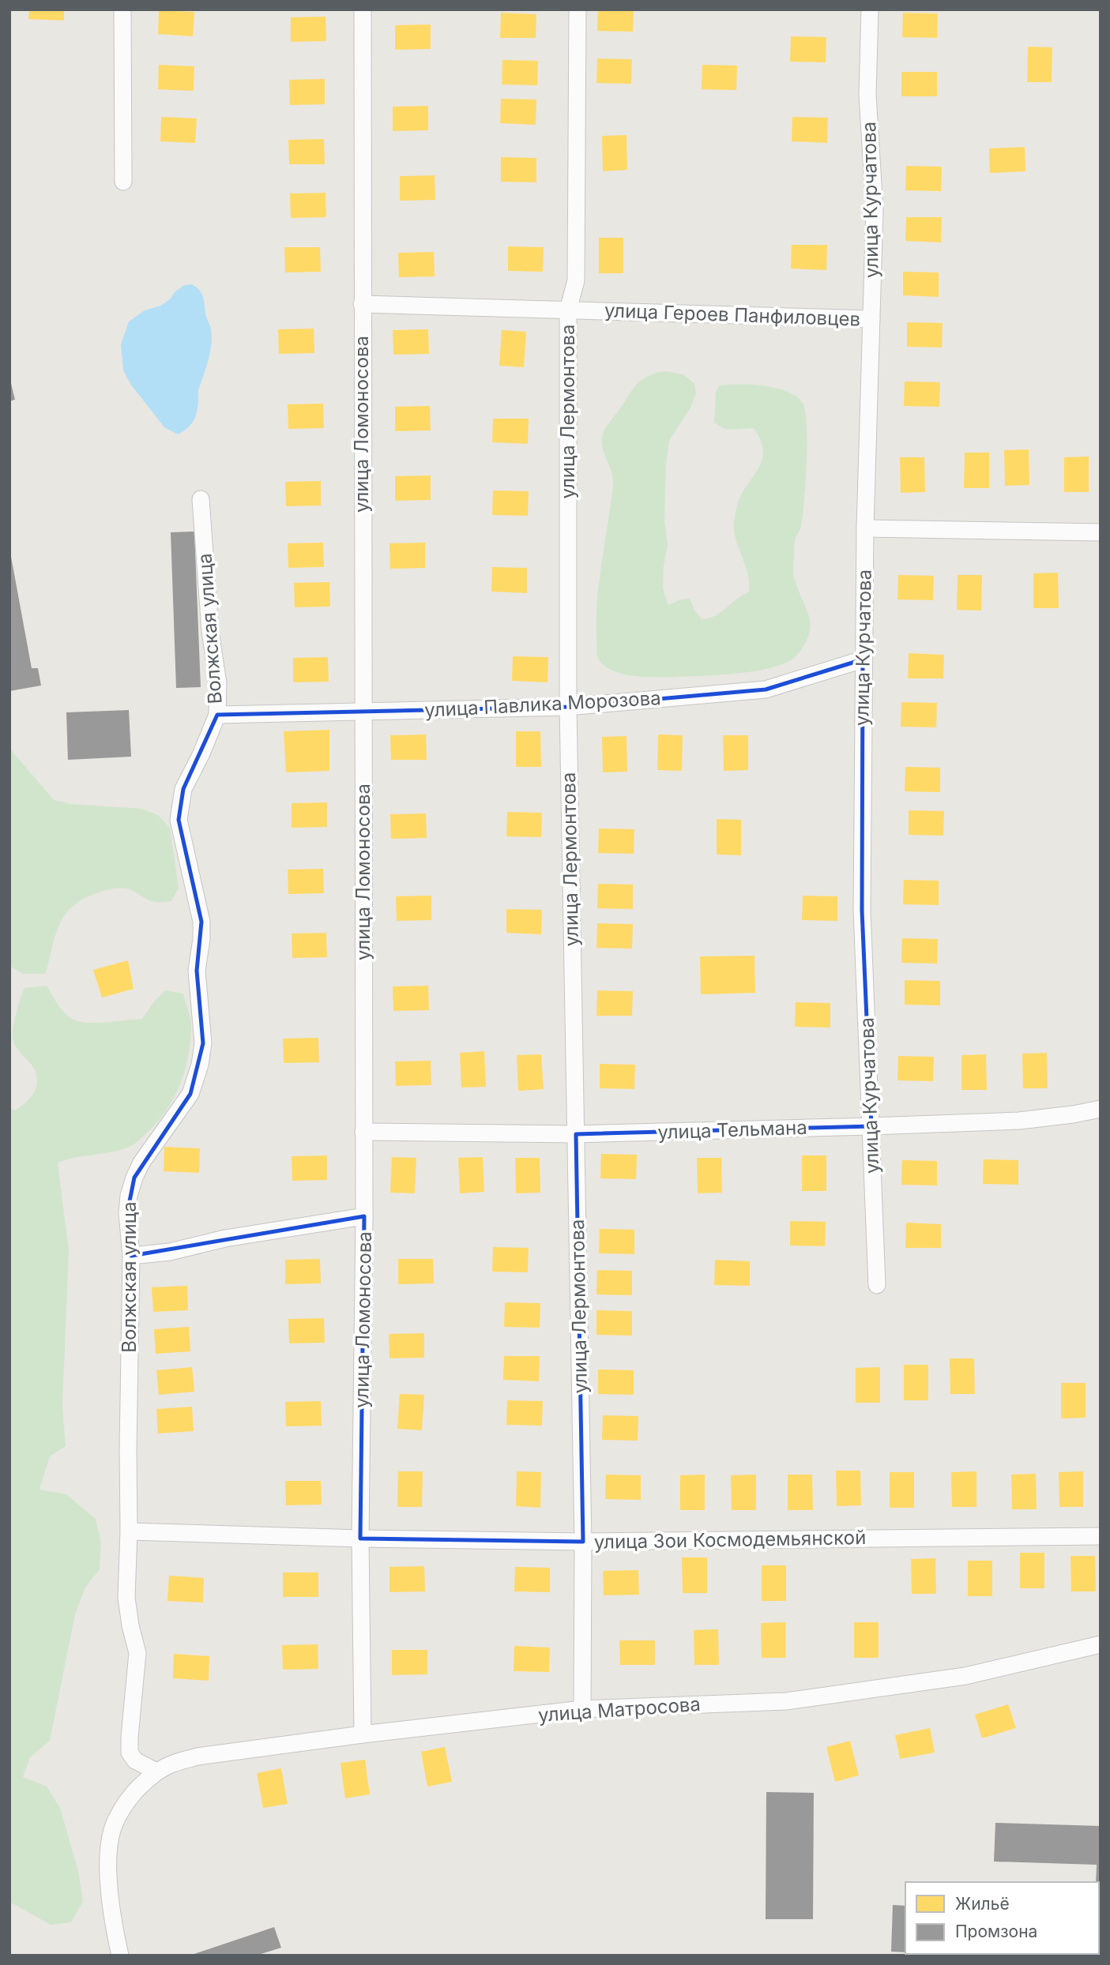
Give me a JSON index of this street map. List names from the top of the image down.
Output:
{
  "streets": {
    "street": [
      "улица Курчатова",
      "улица Героев Панфиловцев",
      "улица Лермонтова",
      "улица Ломоносова",
      "Волжская улица",
      "улица Павлика Морозова",
      "улица Тельмана",
      "улица Зои Космодемьянской",
      "улица Матросова"
    ]
  },
  "crossings": [
    ["улица Курчатова", "улица Героев Панфиловцев"],
    ["улица Курчатова", "улица Павлика Морозова"],
    ["улица Курчатова", "улица Тельмана"],
    ["улица Героев Панфиловцев", "улица Лермонтова"],
    ["улица Героев Панфиловцев", "улица Ломоносова"],
    ["улица Лермонтова", "улица Павлика Морозова"],
    ["улица Лермонтова", "улица Тельмана"],
    ["улица Лермонтова", "улица Зои Космодемьянской"],
    ["улица Лермонтова", "улица Матросова"],
    ["улица Ломоносова", "улица Павлика Морозова"],
    ["улица Ломоносова", "улица Тельмана"],
    ["улица Ломоносова", "улица Зои Космодемьянской"],
    ["улица Ломоносова", "улица Матросова"],
    ["Волжская улица", "улица Павлика Морозова"],
    ["Волжская улица", "улица Зои Космодемьянской"],
    ["Волжская улица", "улица Матросова"]
  ],
  "legend": ["Жильё", "Промзона"]
}
